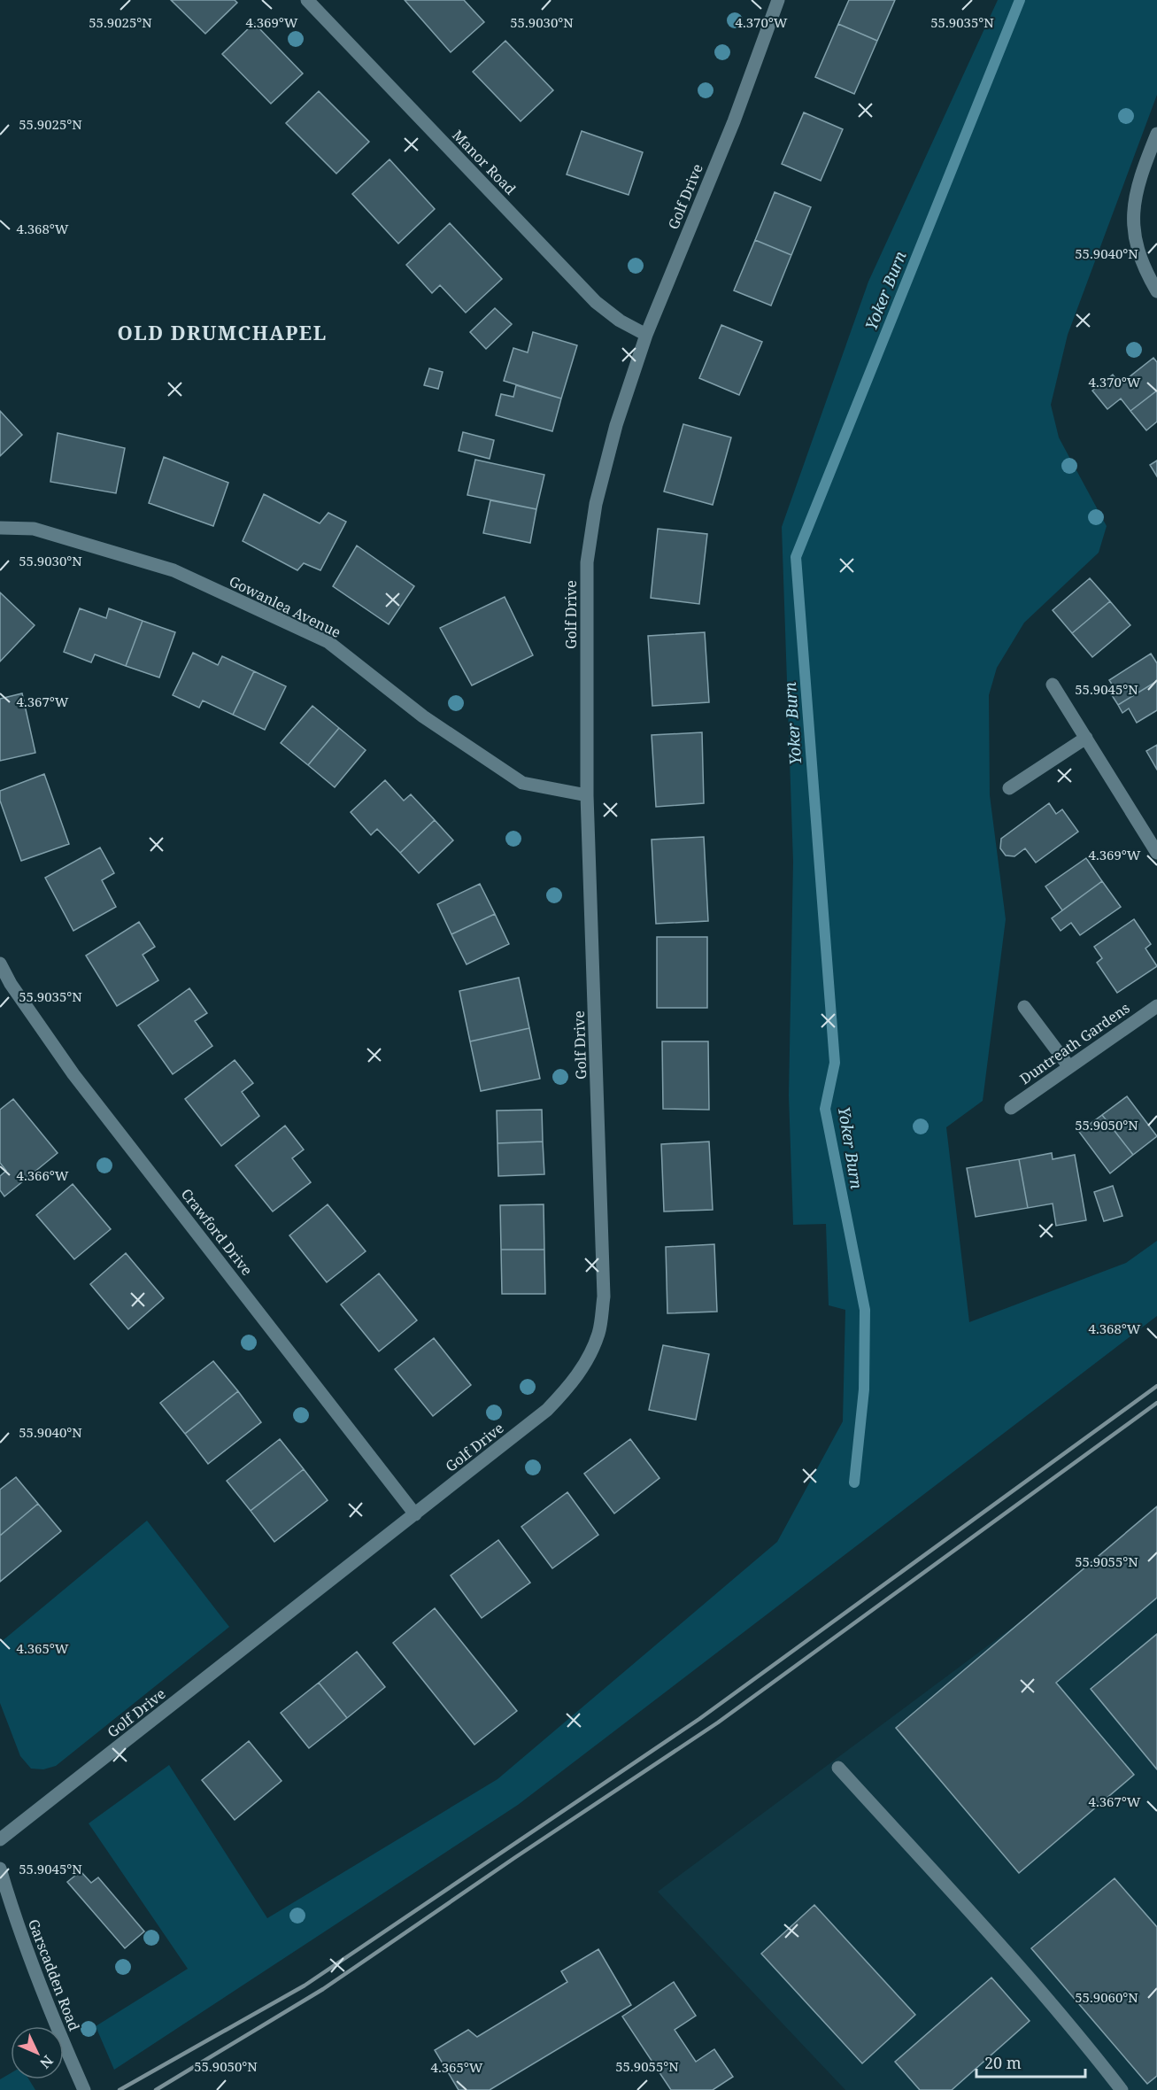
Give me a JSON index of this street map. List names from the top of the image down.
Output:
{
  "streets": {
    "street": [
      "Manor Road",
      "Golf Drive",
      "Gowanlea Avenue",
      "Duntreath Gardens",
      "Crawford Drive",
      "Garscadden Road"
    ]
  },
  "crossings": [
    ["Manor Road", "Golf Drive"],
    ["Golf Drive", "Gowanlea Avenue"],
    ["Golf Drive", "Crawford Drive"]
  ],
  "districts": ["OLD DRUMCHAPEL"],
  "water": ["Yoker Burn"],
  "scale_bar": "20 m",
  "north": "bottom right",
  "coordinates": [
    "4.370°W",
    "4.369°W",
    "55.9030°N",
    "55.9035°N",
    "55.9025°N",
    "4.368°W",
    "55.9040°N",
    "55.9045°N",
    "4.367°W",
    "55.9050°N",
    "4.366°W",
    "55.9055°N",
    "4.365°W",
    "55.9060°N"
  ]
}
